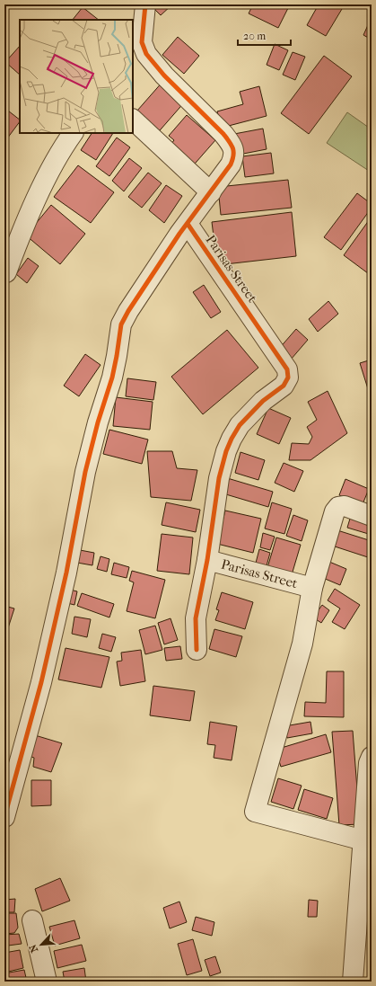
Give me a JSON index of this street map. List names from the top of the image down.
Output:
{
  "streets": {
    "street": ["Parisas Street"]
  },
  "scale_bar": "20 m",
  "north": "bottom left"
}
